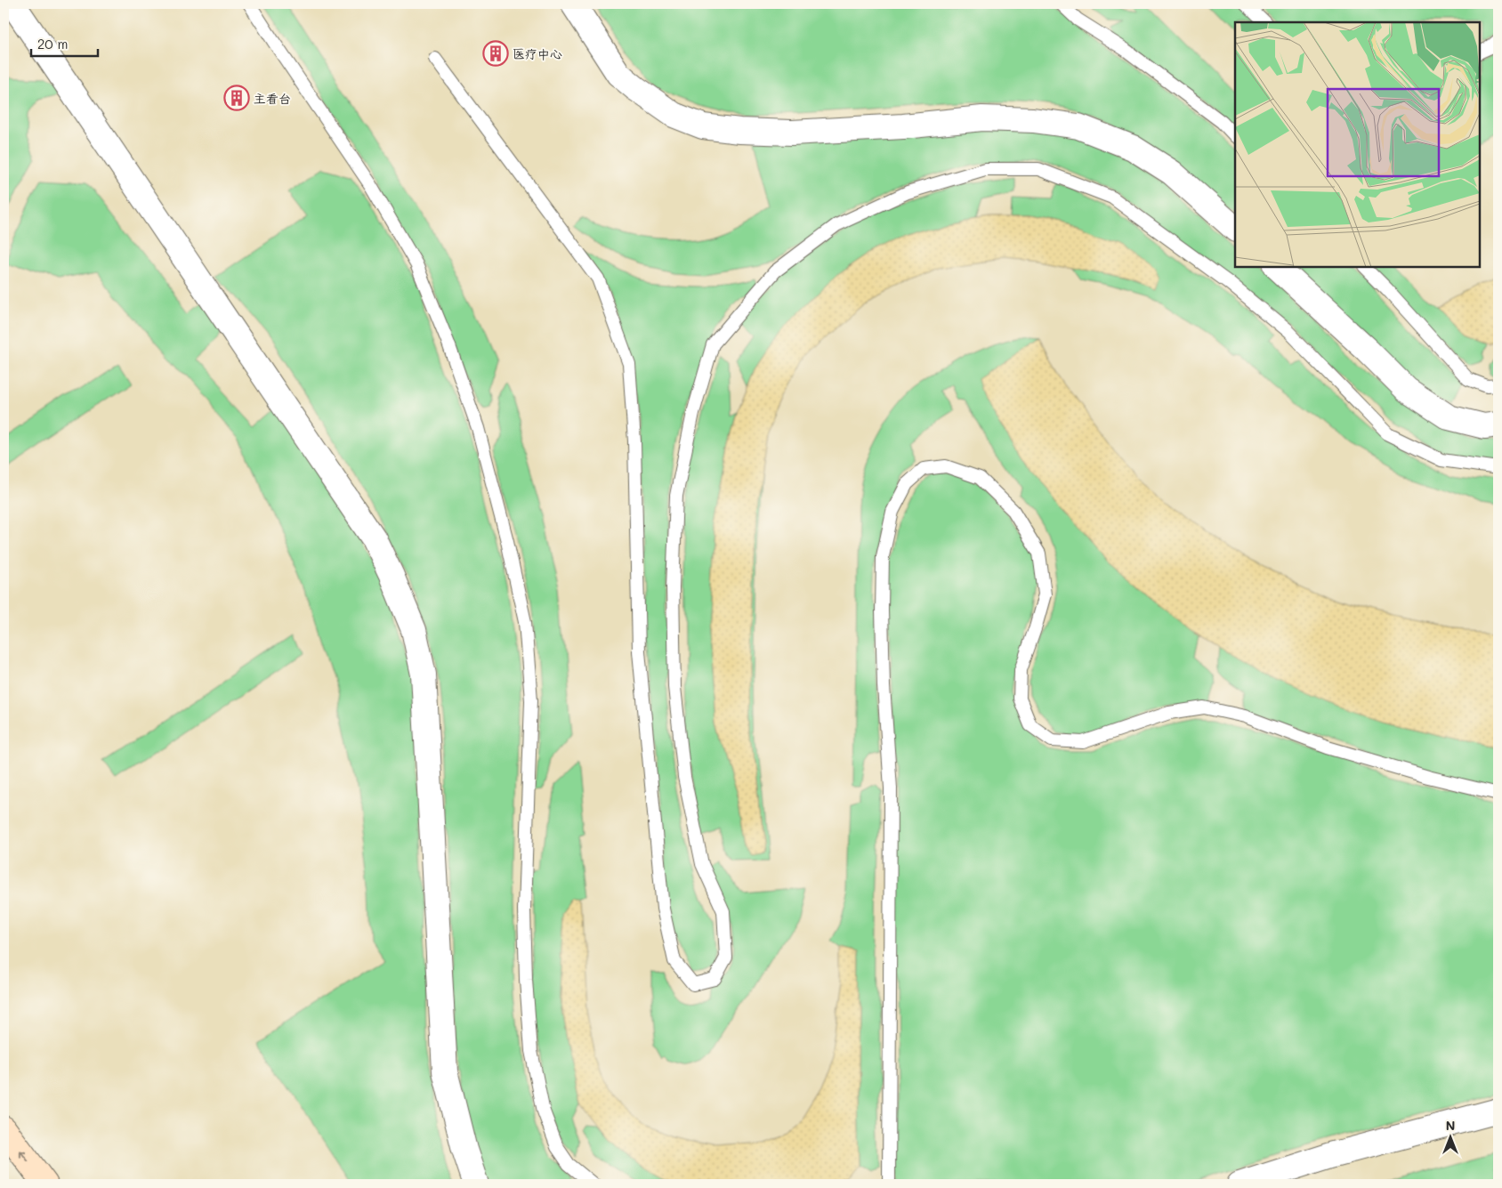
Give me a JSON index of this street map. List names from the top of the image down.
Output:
{
  "places": {
    "building": ["医疗中心", "主看台"]
  },
  "scale_bar": "20 m",
  "north": "top"
}
